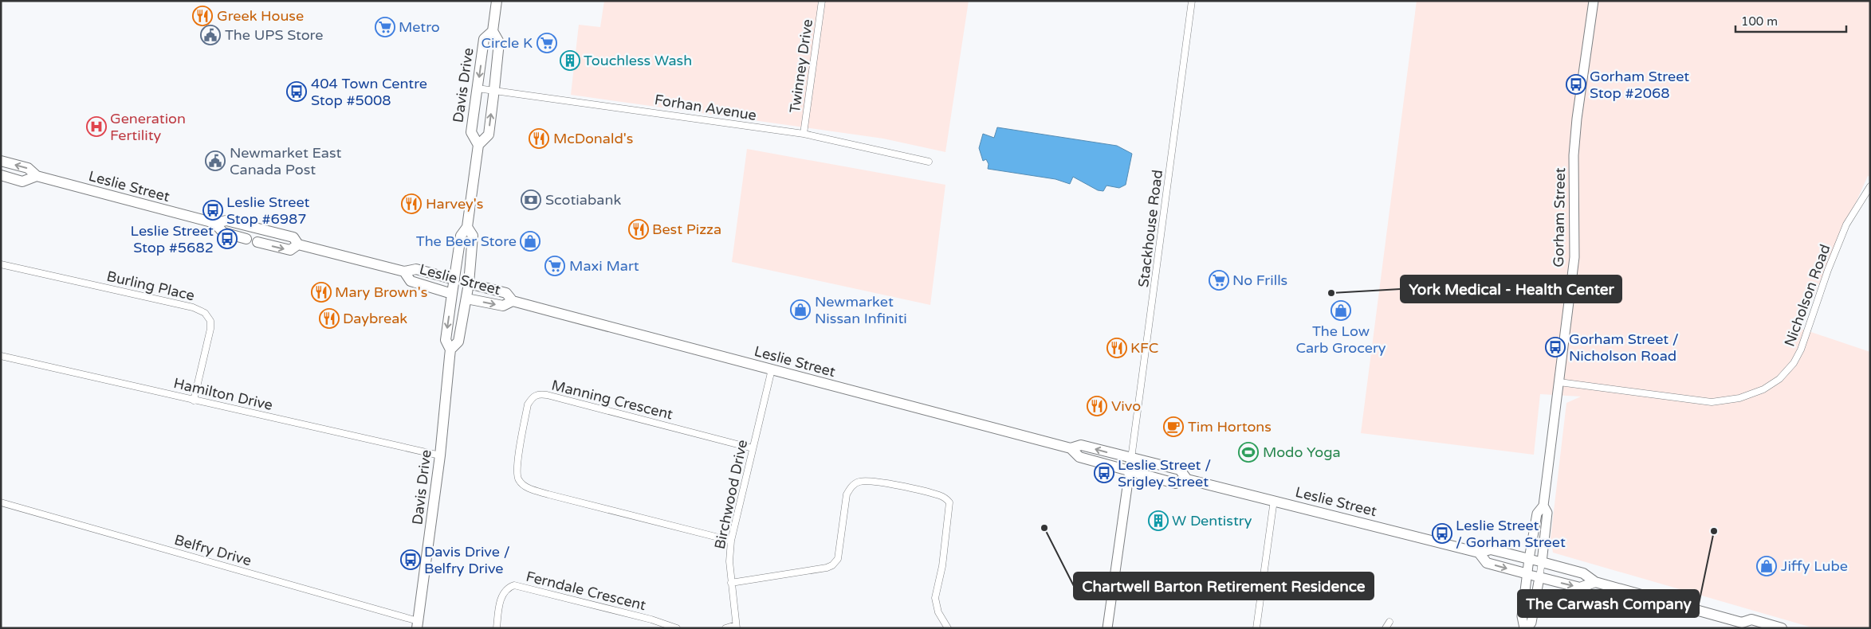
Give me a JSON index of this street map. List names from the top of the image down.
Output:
{
  "streets": {
    "main road": ["Davis Drive", "Leslie Street"],
    "street": [
      "Twinney Drive",
      "Forhan Avenue",
      "Gorham Street",
      "Stackhouse Road",
      "Burling Place",
      "Nicholson Road",
      "Hamilton Drive",
      "Manning Crescent",
      "Birchwood Drive",
      "Belfry Drive",
      "Ferndale Crescent"
    ]
  },
  "crossings": [
    ["Twinney Drive", "Forhan Avenue"],
    ["Davis Drive", "Forhan Avenue"],
    ["Davis Drive", "Leslie Street"],
    ["Davis Drive", "Hamilton Drive"],
    ["Davis Drive", "Belfry Drive"],
    ["Leslie Street", "Gorham Street"],
    ["Leslie Street", "Stackhouse Road"],
    ["Leslie Street", "Birchwood Drive"],
    ["Gorham Street", "Nicholson Road"],
    ["Burling Place", "Hamilton Drive"],
    ["Manning Crescent", "Birchwood Drive"]
  ],
  "places": {
    "restaurant": [
      "Greek House",
      "McDonald's",
      "Harvey's",
      "Best Pizza",
      "Mary Brown's",
      "Daybreak",
      "KFC",
      "Vivo"
    ],
    "supermarket": [
      "Metro",
      "Circle K",
      "Maxi Mart",
      "No Frills"
    ],
    "public building": ["The UPS Store", "Newmarket East Canada Post"],
    "building": ["Touchless Wash", "W Dentistry"],
    "bus stop": [
      "Gorham Street Stop #2068",
      "404 Town Centre Stop #5008",
      "Leslie Street Stop #6987",
      "Leslie Street Stop #5682",
      "Gorham Street / Nicholson Road",
      "Leslie Street / Srigley Street",
      "Leslie Street / Gorham Street",
      "Davis Drive / Belfry Drive"
    ],
    "hospital": ["Generation Fertility"],
    "bank": ["Scotiabank"],
    "shop": [
      "The Beer Store",
      "Newmarket Nissan Infiniti",
      "The Low Carb Grocery",
      "Jiffy Lube"
    ],
    "other": ["York Medical - Health Center", "Chartwell Barton Retirement Residence", "The Carwash Company"],
    "cafe": ["Tim Hortons"],
    "sports": ["Modo Yoga"]
  },
  "scale_bar": "100 m"
}
